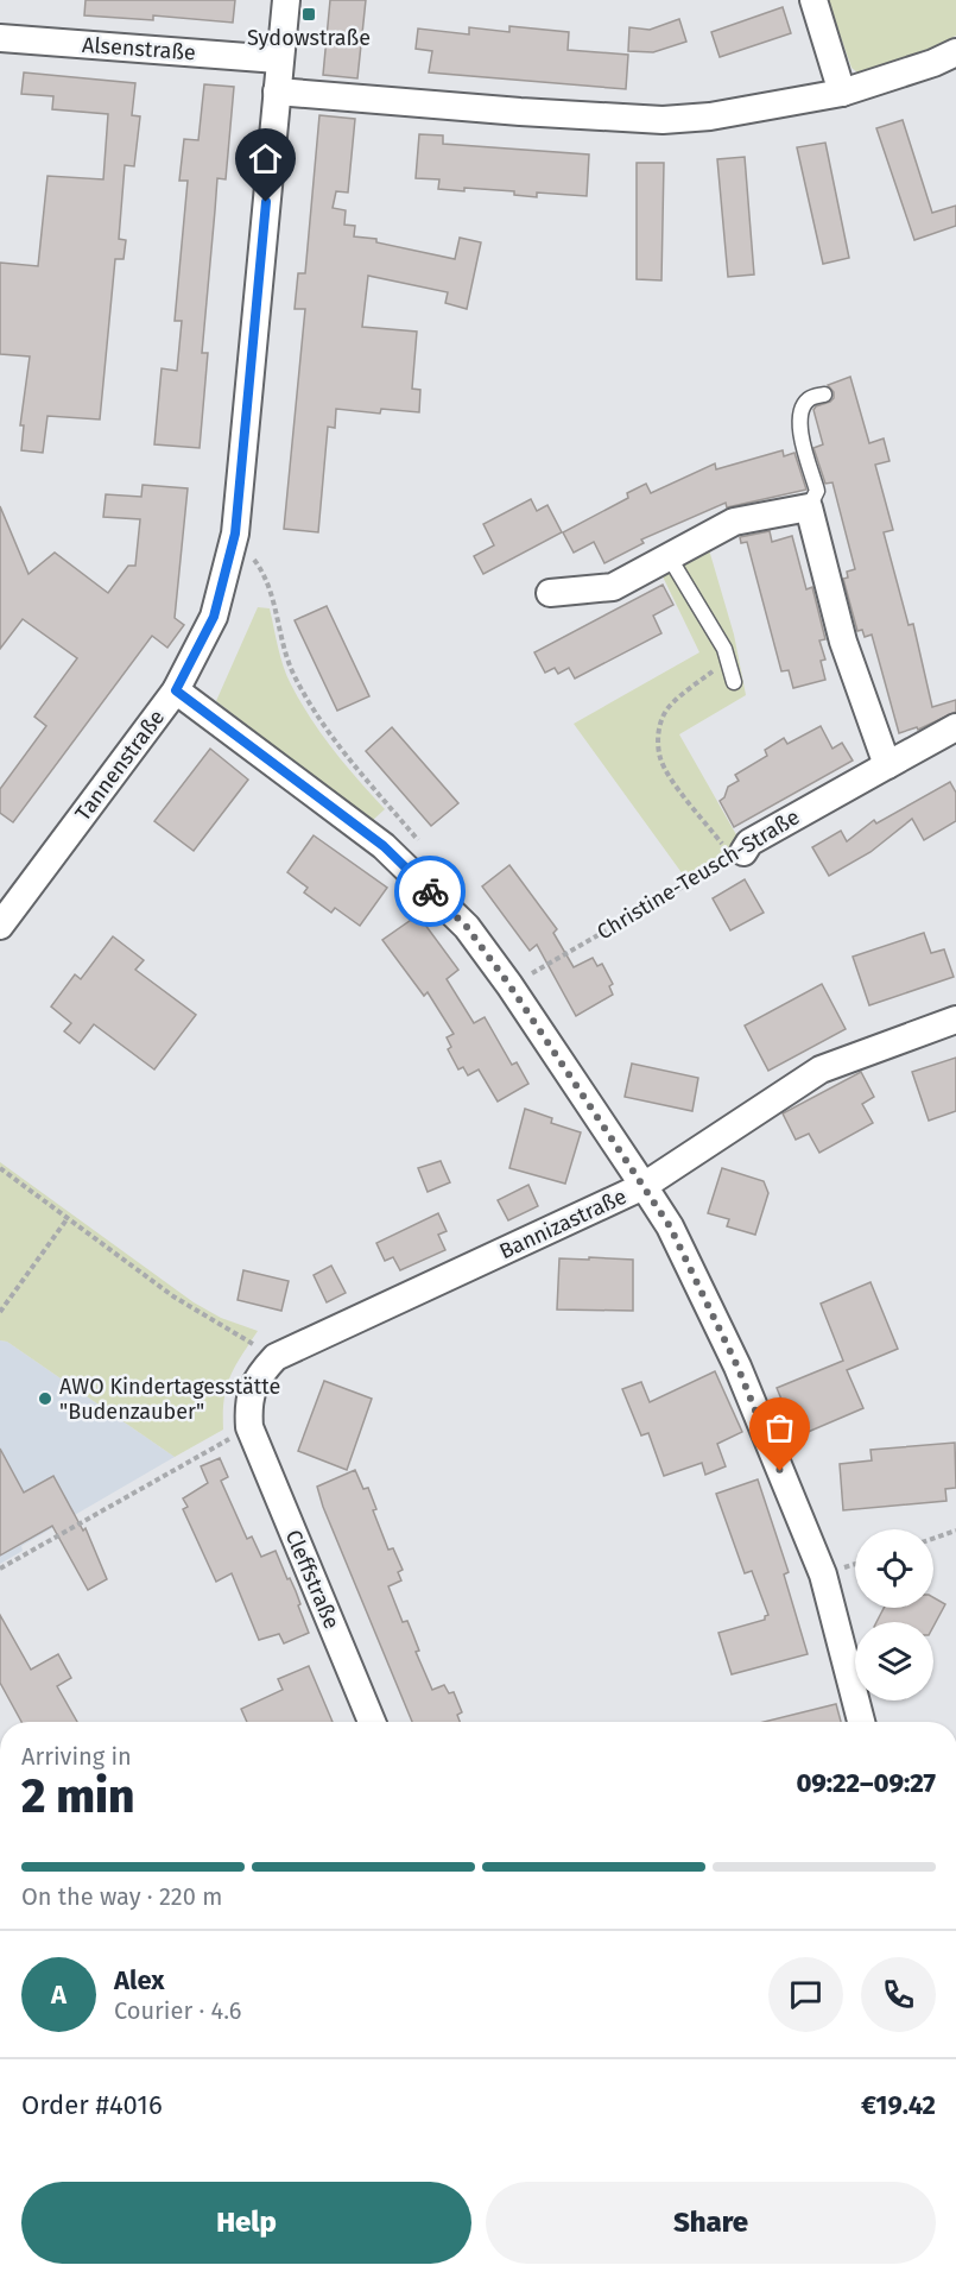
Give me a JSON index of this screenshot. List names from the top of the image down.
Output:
{
  "streets": {
    "street": [
      "Alsenstraße",
      "Tannenstraße",
      "Christine-Teusch-Straße",
      "Bannizastraße",
      "Cleffstraße"
    ]
  },
  "crossings": [
    ["Alsenstraße", "Tannenstraße"],
    ["Bannizastraße", "Cleffstraße"]
  ],
  "places": {
    "transit": ["Sydowstraße"],
    "other": ["AWO Kindertagesstätte \"Budenzauber\""]
  },
  "page": {
    "heading": ["2 min", "Arriving in", "09:22–09:27"],
    "panel": [
      "Alex",
      "Courier · 4.6",
      "Order #4016",
      "€19.42"
    ],
    "bar": "On the way · 220 m",
    "round": "A",
    "buttons": ["Help", "Share"]
  }
}
